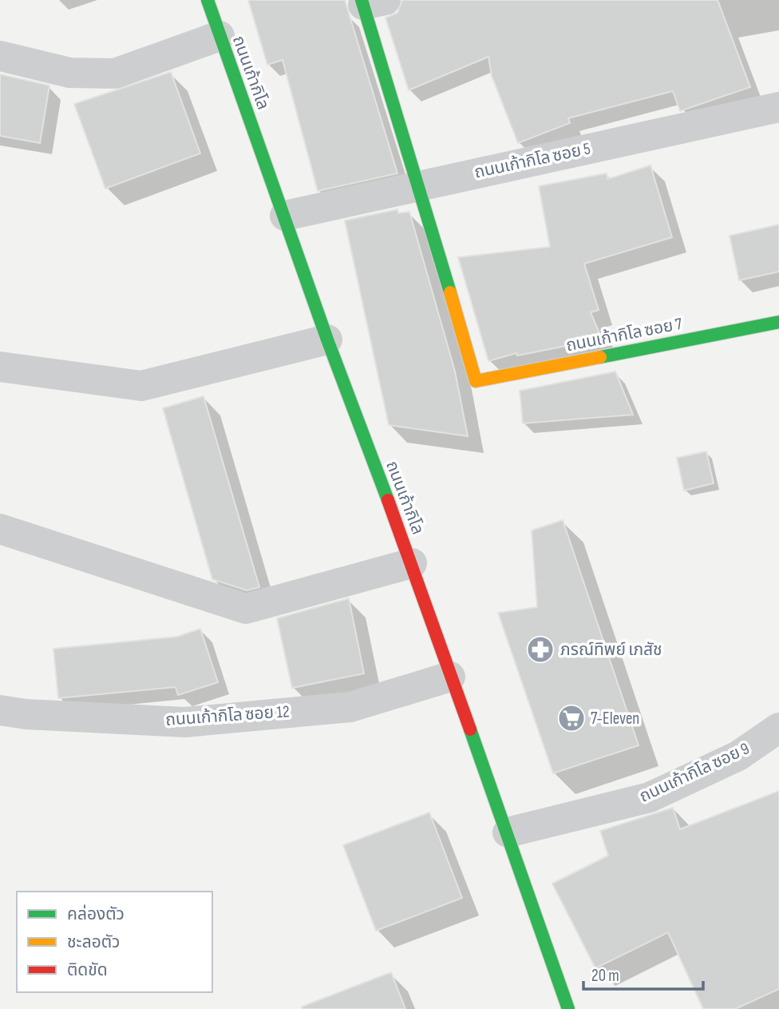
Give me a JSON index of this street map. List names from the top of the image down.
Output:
{
  "streets": {
    "main road": ["ถนนเก้ากิโล", "ถนนเก้ากิโล ซอย 7"],
    "street": ["ถนนเก้ากิโล ซอย 5", "ถนนเก้ากิโล ซอย 12", "ถนนเก้ากิโล ซอย 9"]
  },
  "crossings": [
    ["ถนนเก้ากิโล", "ถนนเก้ากิโล ซอย 5"],
    ["ถนนเก้ากิโล", "ถนนเก้ากิโล ซอย 12"],
    ["ถนนเก้ากิโล", "ถนนเก้ากิโล ซอย 9"],
    ["ถนนเก้ากิโล ซอย 5", "ถนนเก้ากิโล ซอย 7"]
  ],
  "places": {
    "pharmacy": ["ภรณ์ทิพย์ เภสัช"],
    "supermarket": ["7-Eleven"]
  },
  "legend": ["คล่องตัว", "ชะลอตัว", "ติดขัด"],
  "scale_bar": "20 m"
}
